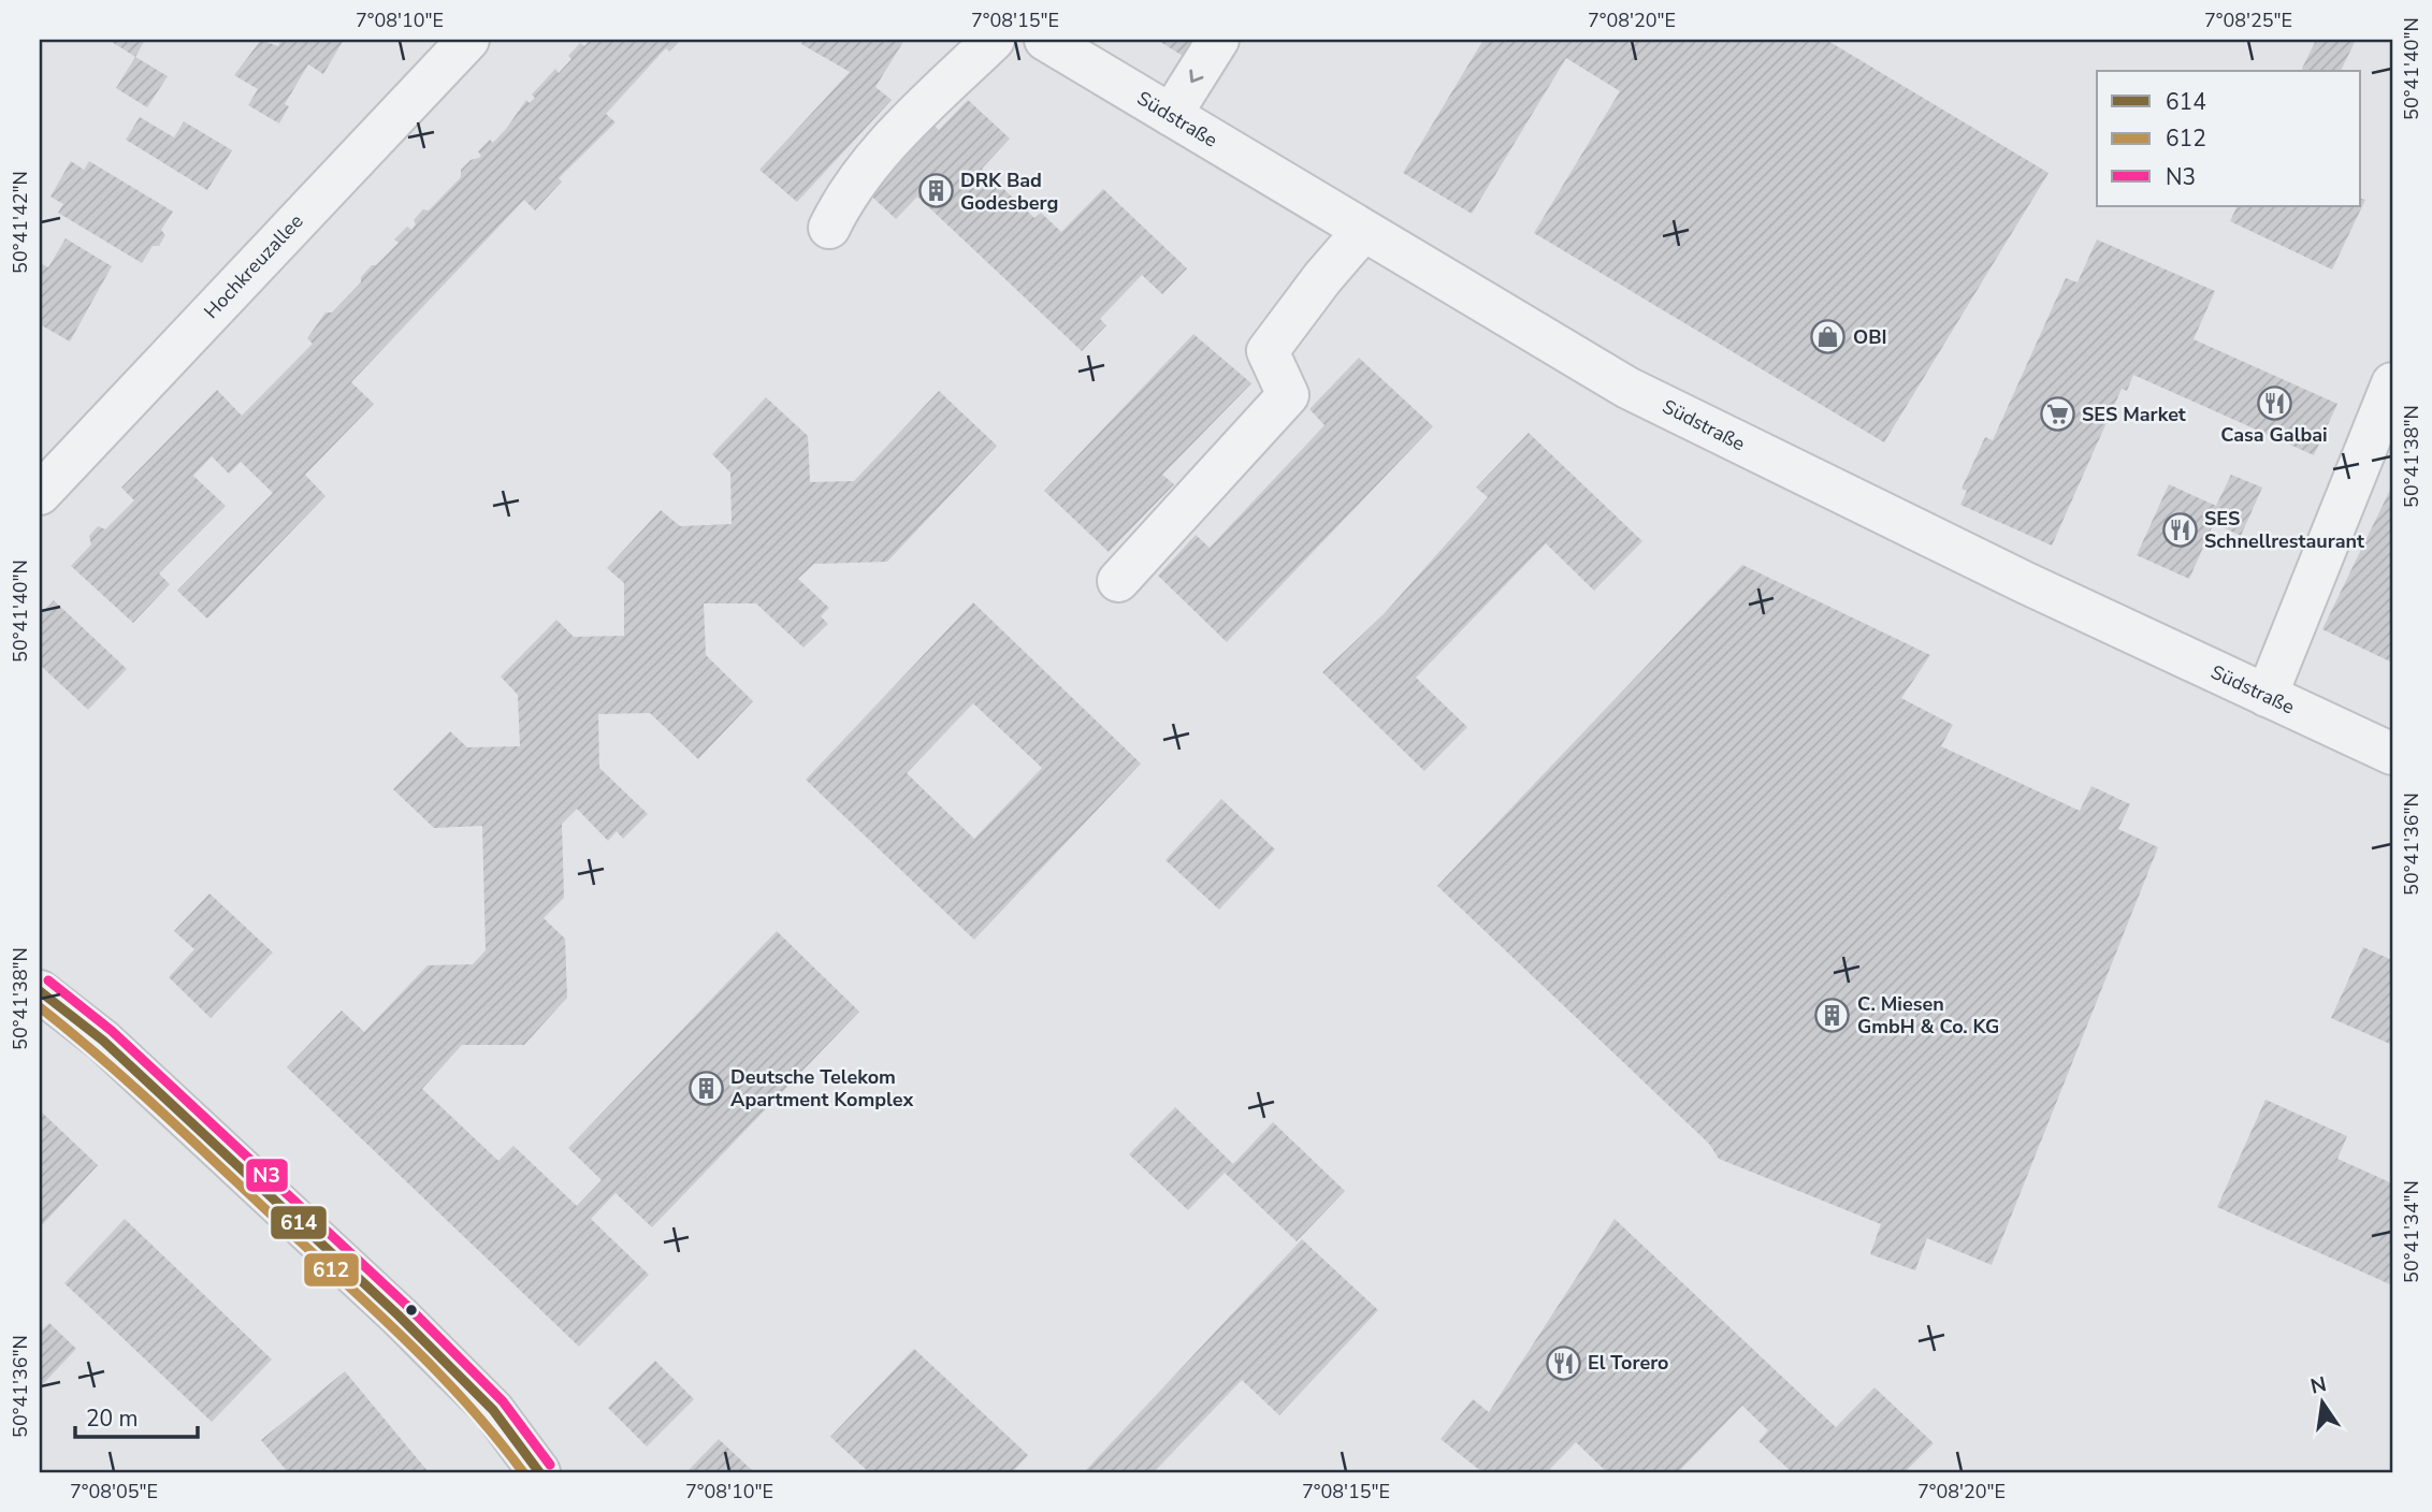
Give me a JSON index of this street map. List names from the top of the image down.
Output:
{
  "streets": {
    "street": ["Südstraße", "Hochkreuzallee"]
  },
  "places": {
    "building": ["DRK Bad Godesberg", "C. Miesen GmbH & Co. KG", "Deutsche Telekom Apartment Komplex"],
    "shop": ["OBI"],
    "restaurant": ["Casa Galbai", "SES Schnellrestaurant", "El Torero"],
    "supermarket": ["SES Market"]
  },
  "lines": ["transit line N3", "transit line 614", "transit line 612"],
  "legend": ["614", "612", "N3"],
  "scale_bar": "20 m",
  "north": "top",
  "coordinates": [
    "7°08'10\"E",
    "7°08'15\"E",
    "7°08'20\"E",
    "7°08'25\"E",
    "50°41'40\"N",
    "50°41'42\"N",
    "50°41'38\"N",
    "50°41'36\"N",
    "50°41'34\"N",
    "7°08'05\"E"
  ]
}
